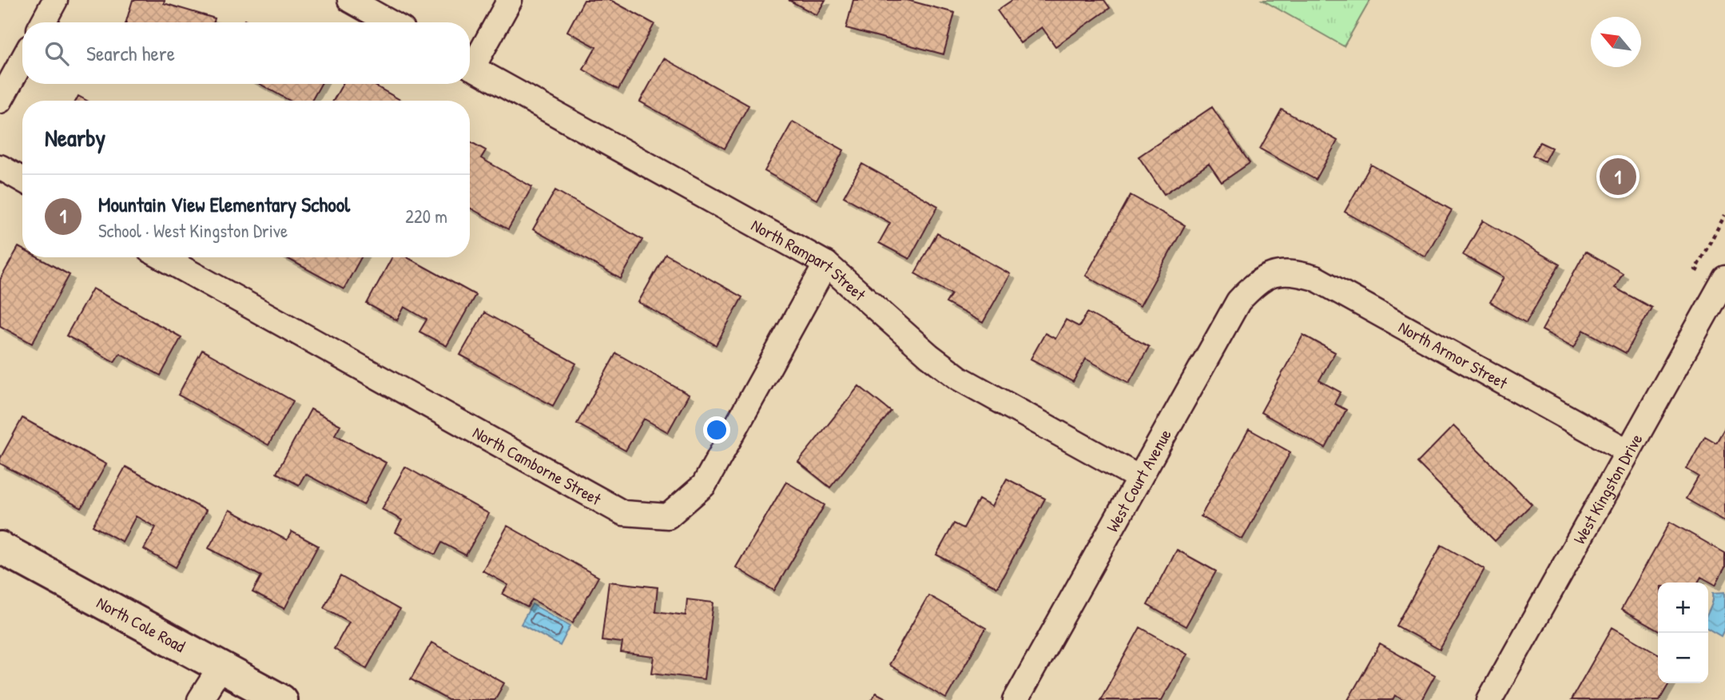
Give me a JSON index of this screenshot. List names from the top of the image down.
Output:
{
  "streets": {
    "main road": ["North Cole Road"],
    "street": [
      "North Rampart Street",
      "North Armor Street",
      "North Camborne Street",
      "West Court Avenue",
      "West Kingston Drive"
    ]
  },
  "crossings": [
    ["North Rampart Street", "North Camborne Street"],
    ["North Rampart Street", "West Court Avenue"],
    ["North Armor Street", "West Court Avenue"],
    ["North Armor Street", "West Kingston Drive"]
  ],
  "north": "top left",
  "page": {
    "search": "Search here",
    "heading": "Nearby",
    "pins": "1",
    "list": [
      {
        "mark": "1",
        "name": "Mountain View Elementary School",
        "note": "School · West Kingston Drive",
        "value": "220 m"
      }
    ],
    "map_buttons": ["+", "−"]
  }
}
